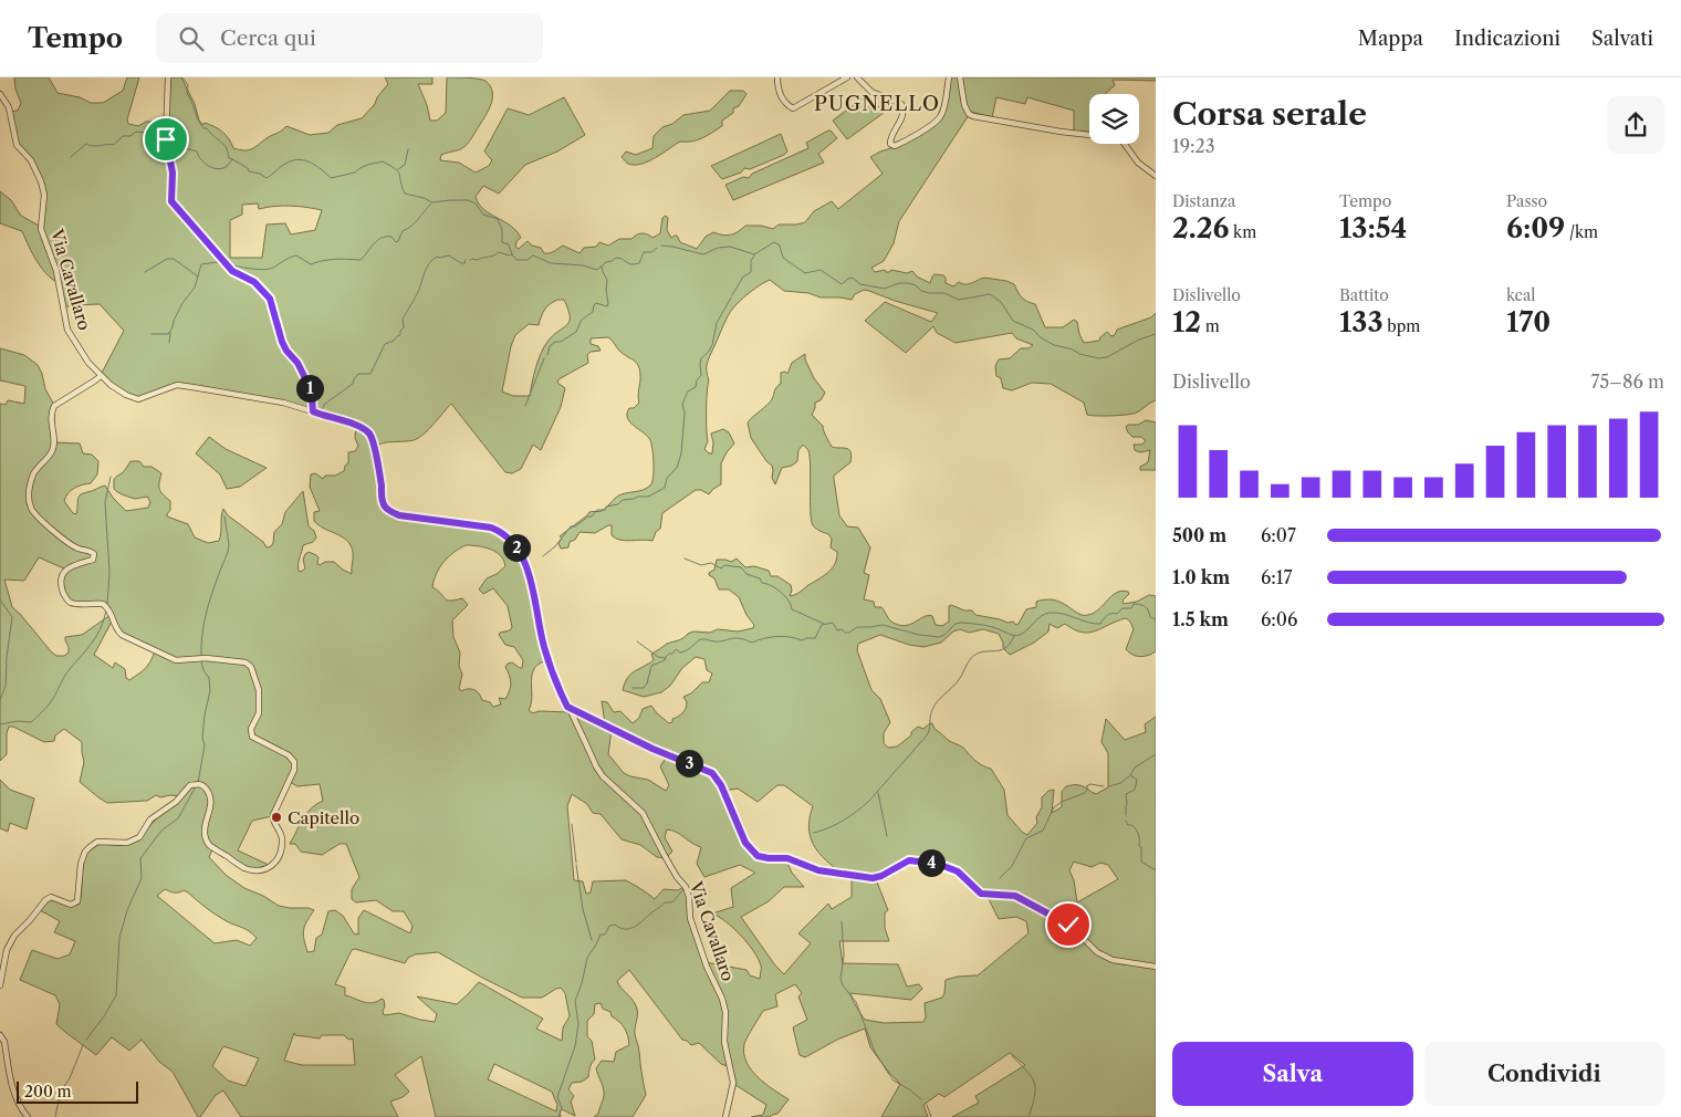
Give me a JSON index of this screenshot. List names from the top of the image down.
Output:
{
  "streets": {
    "street": ["Via Cavallaro"]
  },
  "districts": ["PUGNELLO"],
  "places": ["Capitello"],
  "scale_bar": "200 m",
  "page": {
    "header": "Tempo",
    "search": "Cerca qui",
    "nav": ["Mappa", "Indicazioni", "Salvati"],
    "heading": ["Corsa serale", "19:23"],
    "stats": [
      ["Distanza", "2.26 km"],
      ["Tempo", "13:54"],
      ["Passo", "6:09 /km"],
      ["Dislivello", "12 m"],
      ["Battito", "133 bpm"],
      ["kcal", "170"]
    ],
    "chart": ["Dislivello", "75–86 m"],
    "pins": [
      "1",
      "2",
      "3",
      "4"
    ],
    "list": [
      {
        "name": "500 m",
        "note": "6:07"
      },
      {
        "name": "1.0 km",
        "note": "6:17"
      },
      {
        "name": "1.5 km",
        "note": "6:06"
      }
    ],
    "buttons": ["Salva", "Condividi"],
    "scale": "200 m"
  }
}
